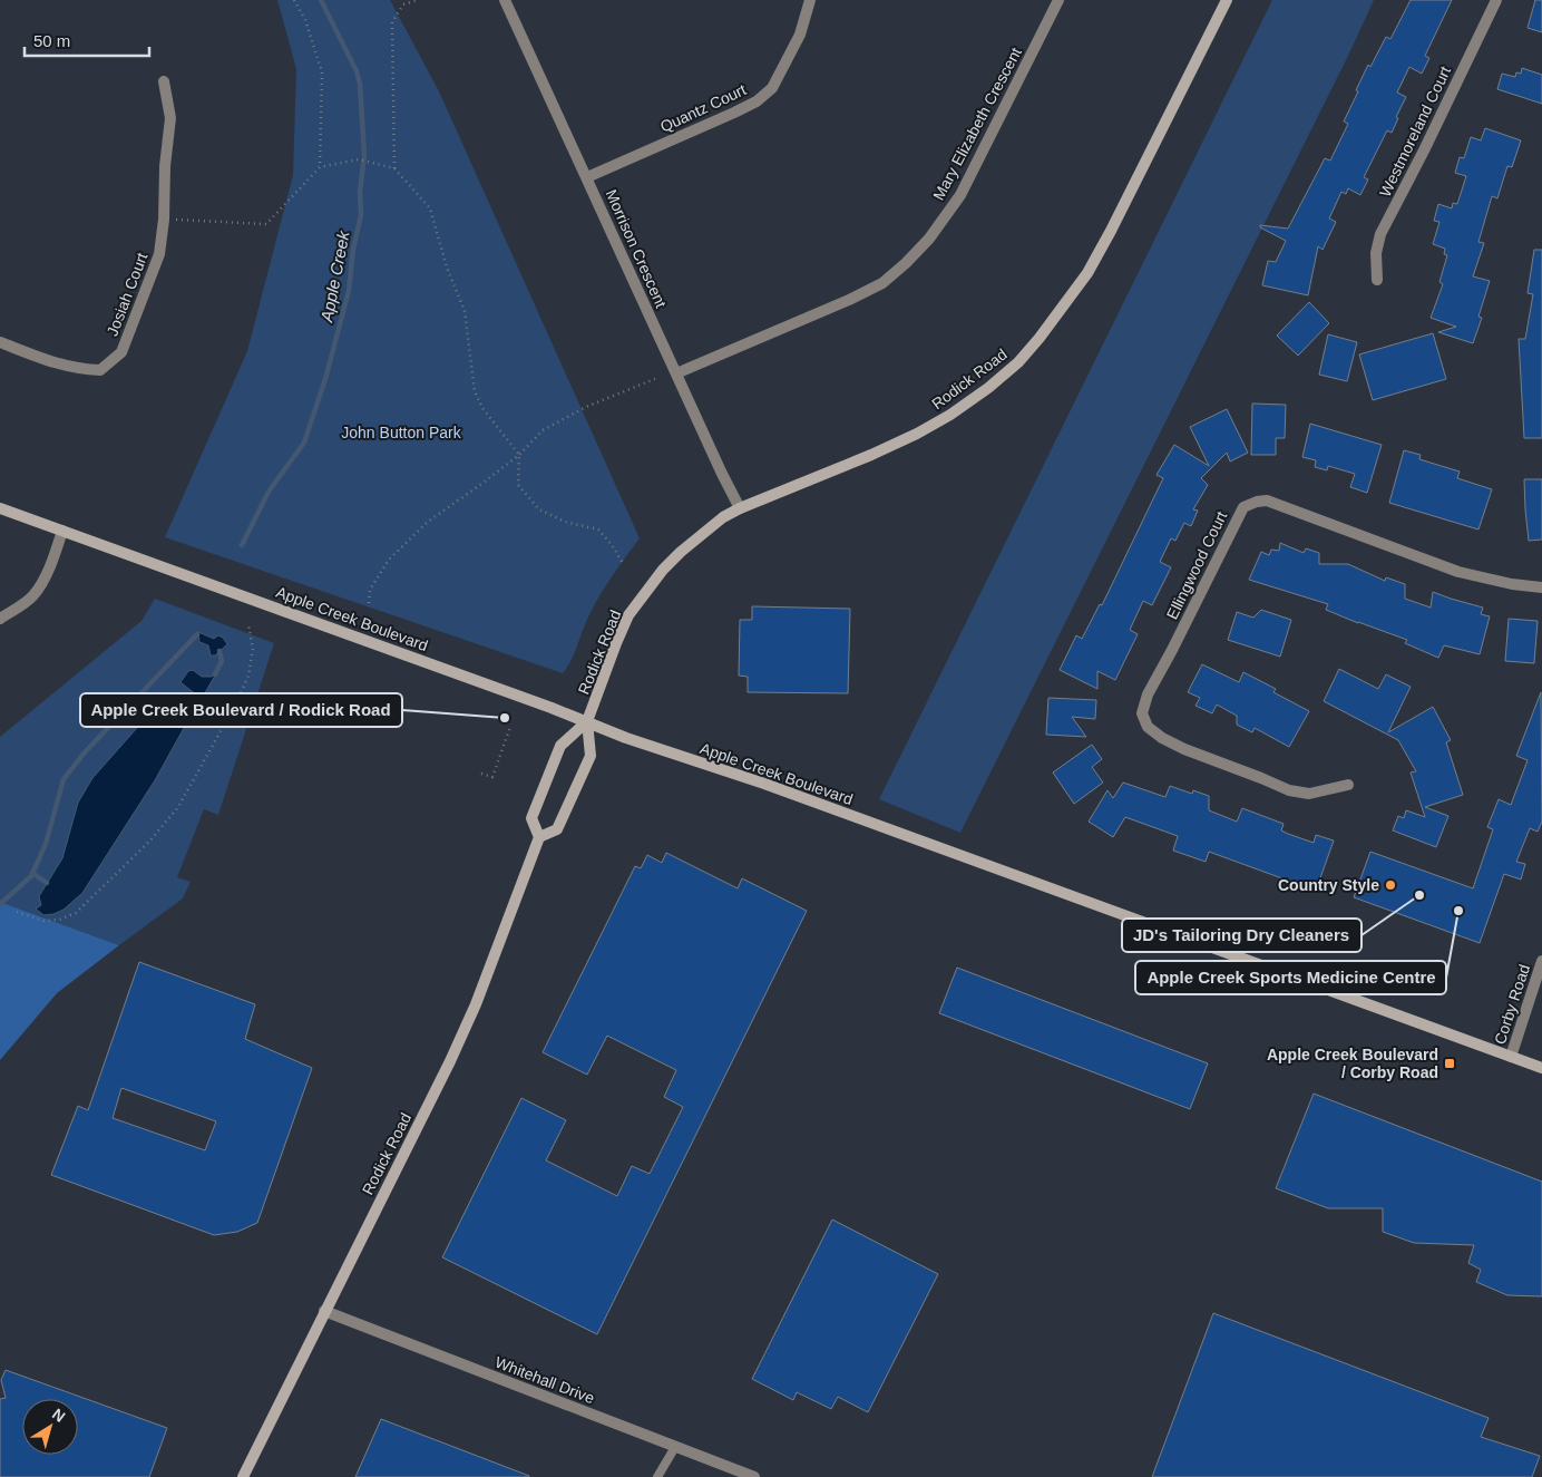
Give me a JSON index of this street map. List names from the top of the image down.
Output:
{
  "streets": {
    "main road": ["Rodick Road", "Apple Creek Boulevard"],
    "street": [
      "Quantz Court",
      "Mary Elizabeth Crescent",
      "Westmoreland Court",
      "Morrison Crescent",
      "Josiah Court",
      "Ellingwood Court",
      "Corby Road",
      "Whitehall Drive"
    ]
  },
  "crossings": [
    ["Quantz Court", "Morrison Crescent"],
    ["Mary Elizabeth Crescent", "Morrison Crescent"],
    ["Morrison Crescent", "Rodick Road"],
    ["Rodick Road", "Apple Creek Boulevard"],
    ["Rodick Road", "Whitehall Drive"],
    ["Apple Creek Boulevard", "Corby Road"]
  ],
  "water": ["Apple Creek"],
  "parks": ["John Button Park"],
  "places": {
    "other": [
      "Apple Creek Boulevard / Rodick Road",
      "Country Style",
      "JD's Tailoring Dry Cleaners",
      "Apple Creek Sports Medicine Centre"
    ],
    "transit": ["Apple Creek Boulevard / Corby Road"]
  },
  "scale_bar": "50 m",
  "north": "top right"
}
